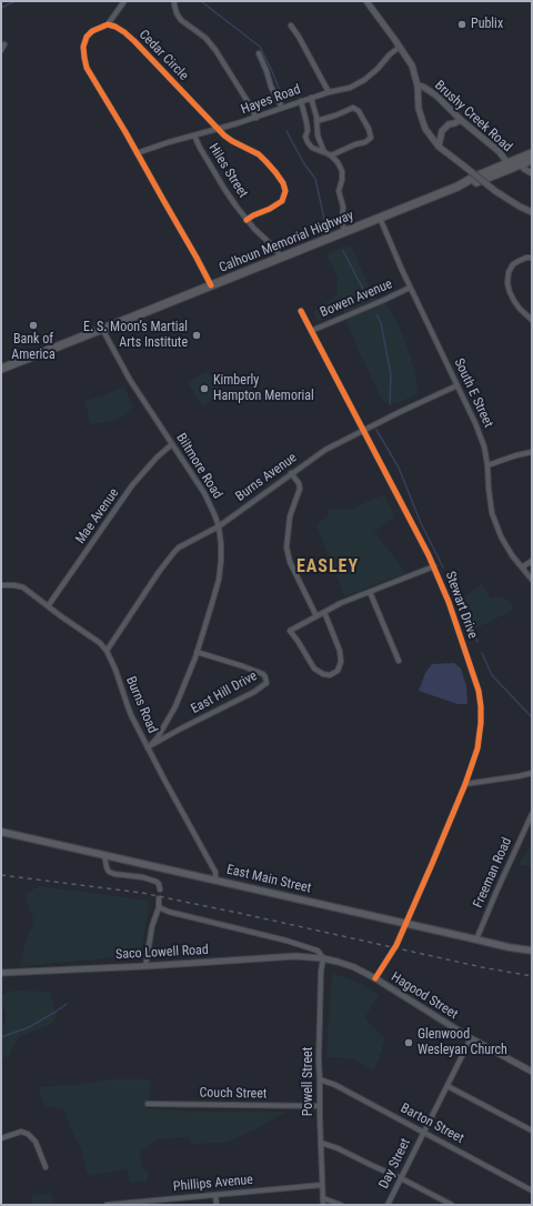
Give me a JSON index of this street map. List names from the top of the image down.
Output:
{
  "streets": {
    "highway": ["Calhoun Memorial Highway"],
    "main road": ["East Main Street"],
    "street": [
      "Cedar Circle",
      "Hayes Road",
      "Brushy Creek Road",
      "Hiles Street",
      "Bowen Avenue",
      "South E Street",
      "Biltmore Road",
      "Burns Avenue",
      "Mae Avenue",
      "Stewart Drive",
      "East Hill Drive",
      "Burns Road",
      "Freeman Road",
      "Saco Lowell Road",
      "Hagood Street",
      "Powell Street",
      "Couch Street",
      "Barton Street",
      "Day Street",
      "Phillips Avenue"
    ]
  },
  "crossings": [
    ["Cedar Circle", "Hayes Road"],
    ["Cedar Circle", "Hiles Street"],
    ["Hayes Road", "Brushy Creek Road"],
    ["Hayes Road", "Hiles Street"],
    ["Brushy Creek Road", "Calhoun Memorial Highway"],
    ["Hiles Street", "Calhoun Memorial Highway"],
    ["Calhoun Memorial Highway", "South E Street"],
    ["Calhoun Memorial Highway", "Biltmore Road"],
    ["Bowen Avenue", "South E Street"],
    ["Bowen Avenue", "Stewart Drive"],
    ["South E Street", "Burns Avenue"],
    ["Biltmore Road", "Burns Avenue"],
    ["Biltmore Road", "Mae Avenue"],
    ["Biltmore Road", "East Hill Drive"],
    ["Biltmore Road", "Burns Road"],
    ["Burns Avenue", "Stewart Drive"],
    ["Burns Avenue", "Burns Road"],
    ["Mae Avenue", "Burns Road"],
    ["Stewart Drive", "East Main Street"],
    ["Stewart Drive", "Hagood Street"],
    ["East Hill Drive", "Burns Road"],
    ["Burns Road", "East Main Street"],
    ["Freeman Road", "East Main Street"],
    ["Saco Lowell Road", "Hagood Street"],
    ["Saco Lowell Road", "Powell Street"],
    ["Hagood Street", "Powell Street"],
    ["Hagood Street", "Day Street"],
    ["Powell Street", "Couch Street"],
    ["Powell Street", "Barton Street"],
    ["Powell Street", "Phillips Avenue"],
    ["Barton Street", "Day Street"]
  ],
  "districts": ["EASLEY"],
  "places": [
    "Publix",
    "Bank of America",
    "E. S. Moon’s Martial Arts Institute",
    "Kimberly Hampton Memorial",
    "Glenwood Wesleyan Church"
  ]
}
